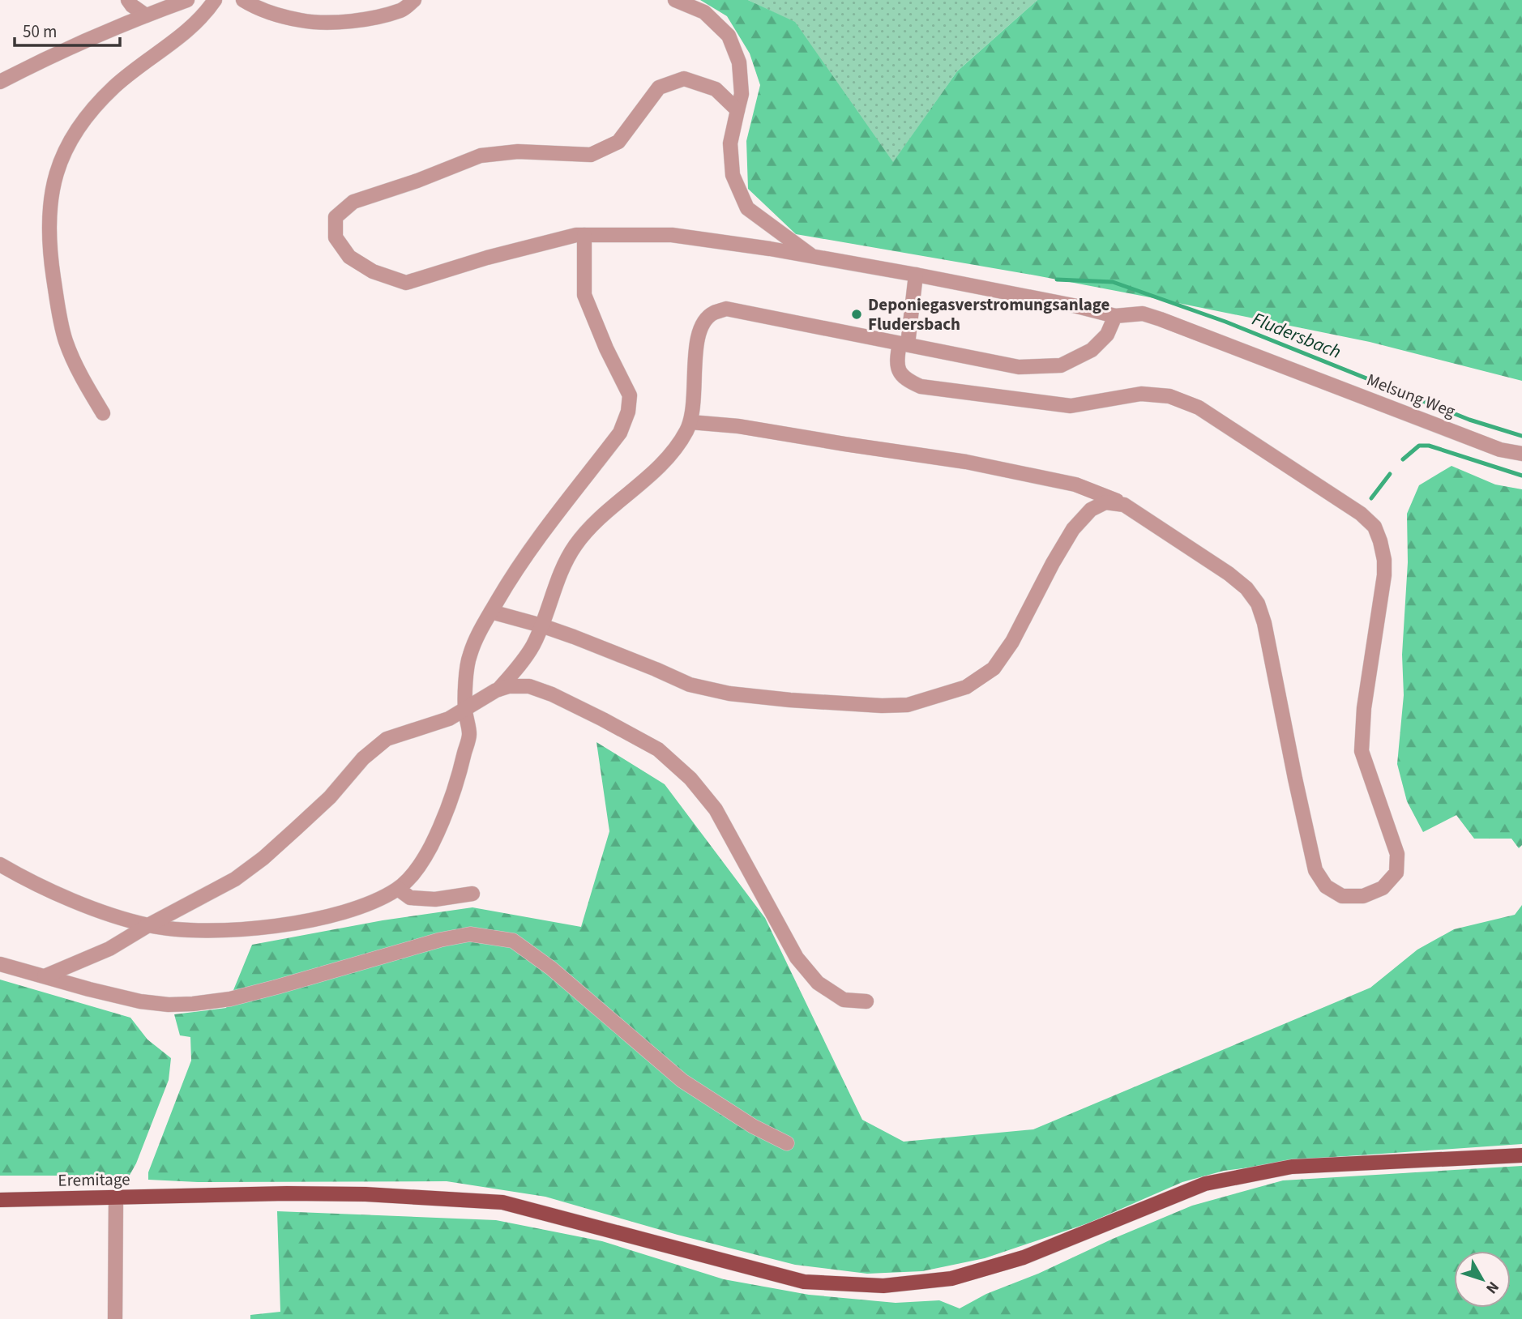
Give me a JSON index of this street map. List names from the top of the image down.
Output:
{
  "streets": {
    "main road": ["Eremitage"],
    "street": ["Melsung Weg"]
  },
  "water": ["Fludersbach"],
  "places": ["Deponiegasverstromungsanlage Fludersbach"],
  "scale_bar": "50 m",
  "north": "bottom right"
}
